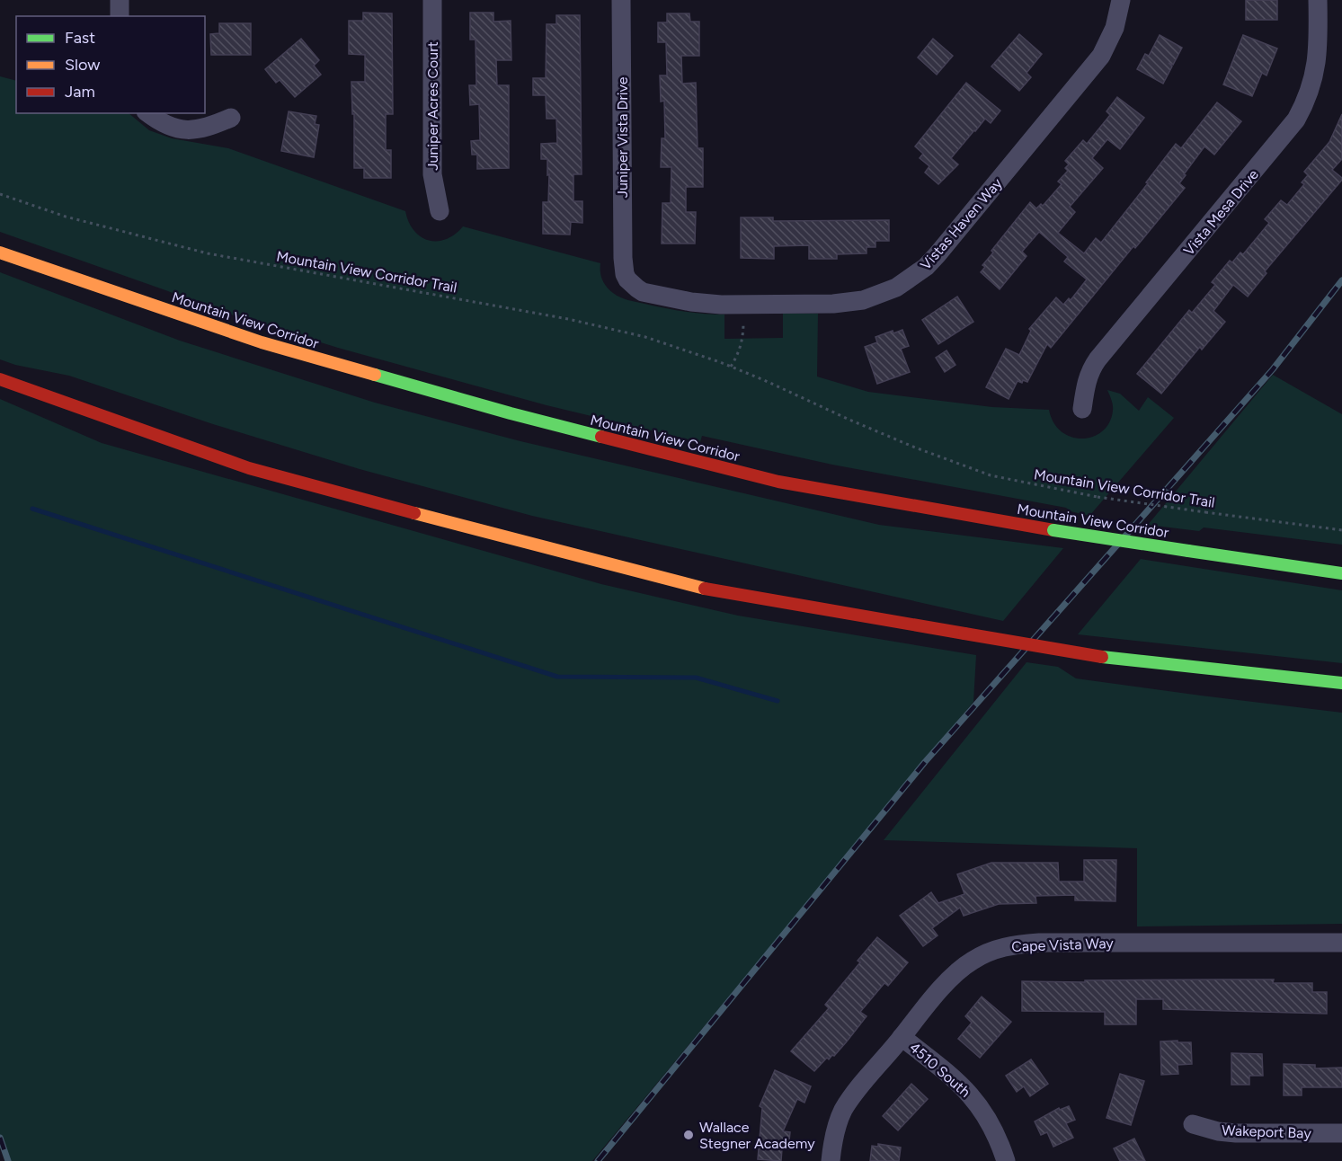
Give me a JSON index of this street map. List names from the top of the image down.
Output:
{
  "streets": {
    "highway": ["Mountain View Corridor"],
    "street": [
      "Juniper Acres Court",
      "Juniper Vista Drive",
      "Vista Mesa Drive",
      "Vistas Haven Way",
      "Cape Vista Way",
      "4510 South",
      "Wakeport Bay"
    ],
    "path": ["Mountain View Corridor Trail"]
  },
  "crossings": [
    ["Juniper Vista Drive", "Vistas Haven Way"],
    ["Cape Vista Way", "4510 South"]
  ],
  "places": ["Wallace Stegner Academy"],
  "legend": ["Fast", "Slow", "Jam"]
}
